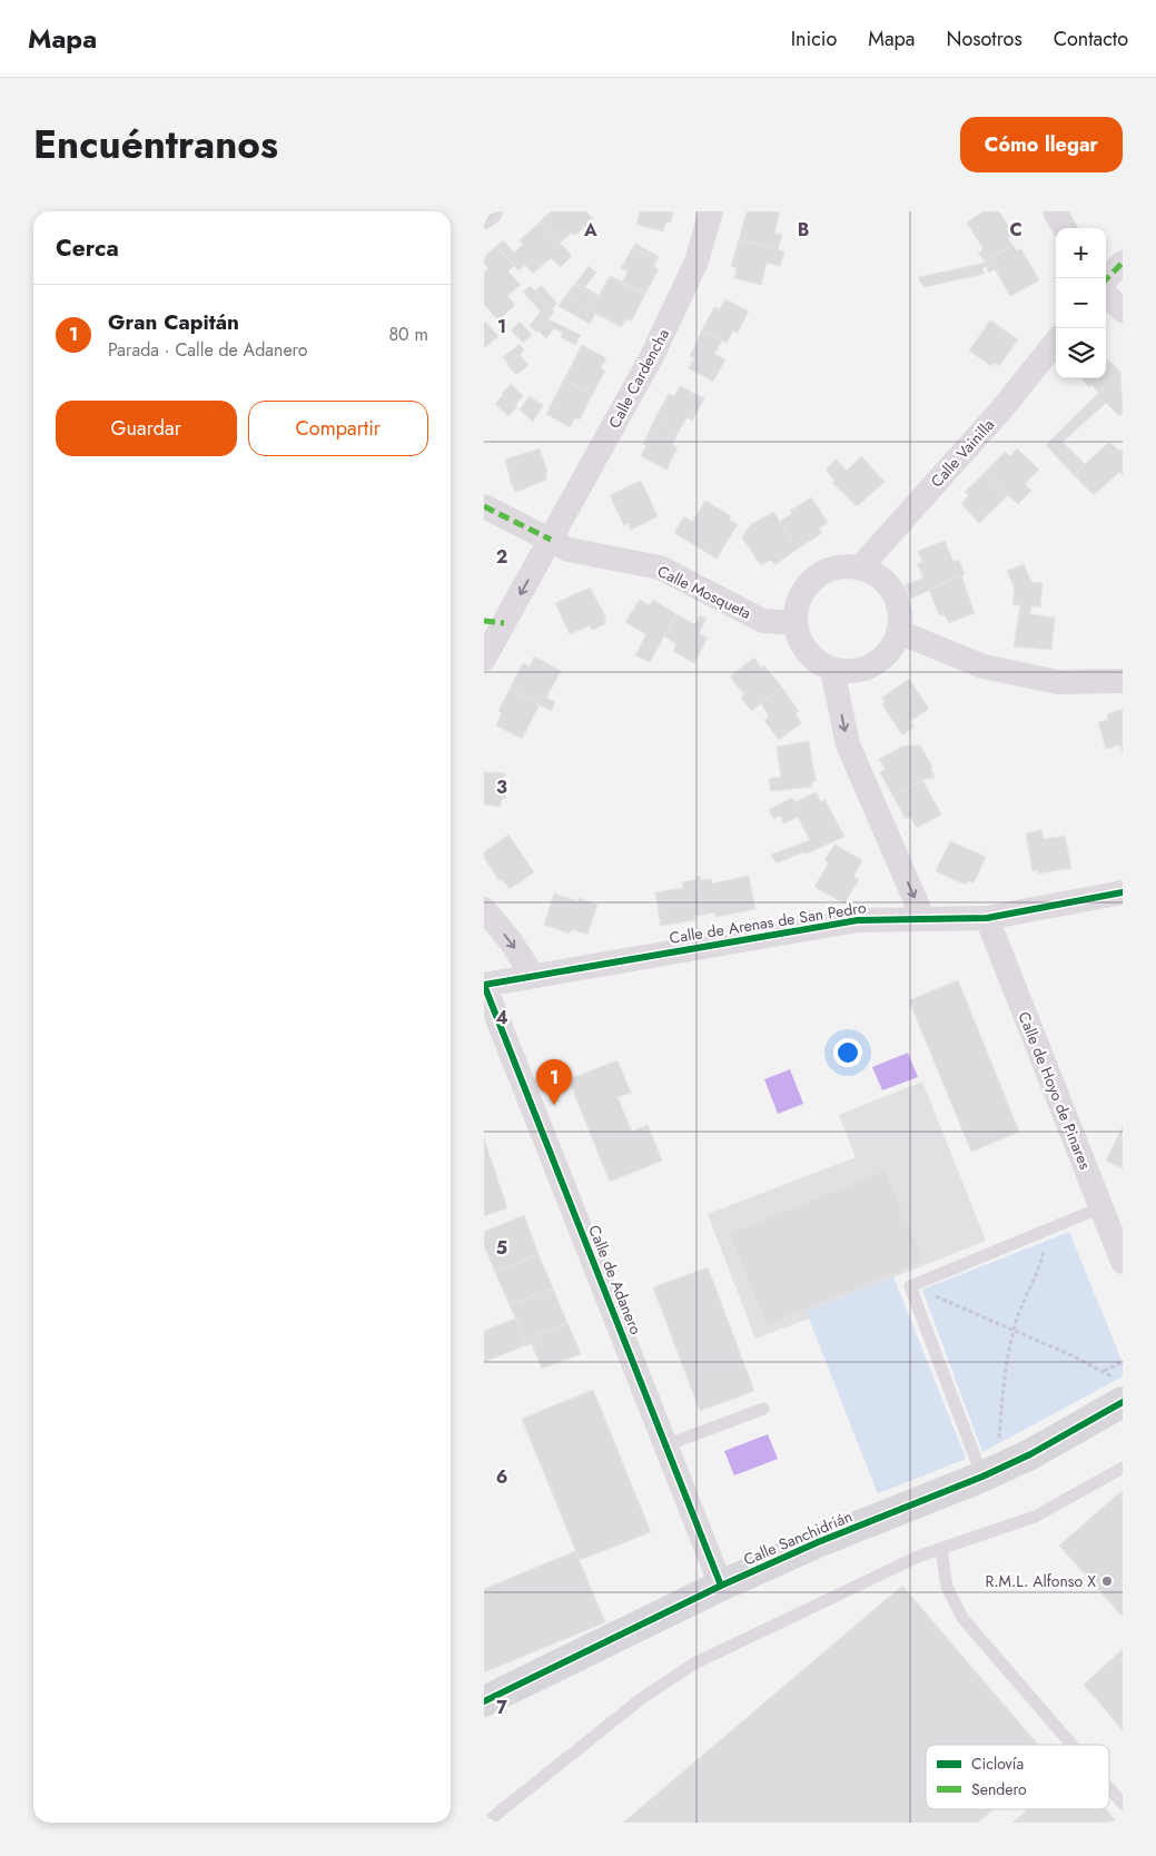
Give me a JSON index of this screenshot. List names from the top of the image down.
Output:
{
  "streets": {
    "street": [
      "Calle Cardencha",
      "Calle Vainilla",
      "Calle Mosqueta",
      "Calle de Arenas de San Pedro",
      "Calle de Hoyo de Pinares",
      "Calle de Adanero",
      "Calle Sanchidrián"
    ]
  },
  "crossings": [
    ["Calle Cardencha", "Calle Mosqueta"],
    ["Calle Vainilla", "Calle Mosqueta"],
    ["Calle de Arenas de San Pedro", "Calle de Hoyo de Pinares"],
    ["Calle de Arenas de San Pedro", "Calle de Adanero"],
    ["Calle de Adanero", "Calle Sanchidrián"]
  ],
  "places": ["R.M.L. Alfonso X"],
  "legend": ["Ciclovía", "Sendero"],
  "page": {
    "header": "Mapa",
    "nav": [
      "Inicio",
      "Mapa",
      "Nosotros",
      "Contacto"
    ],
    "title": "Encuéntranos",
    "buttons": [
      "Cómo llegar",
      ["Guardar", "Compartir"]
    ],
    "heading": "Cerca",
    "map_buttons": ["+", "−"],
    "list": [
      {
        "mark": "1",
        "name": "Gran Capitán",
        "note": "Parada · Calle de Adanero",
        "value": "80 m"
      }
    ],
    "pins": "1"
  },
  "grid": {
    "columns": ["A", "B", "C"],
    "rows": [
      "1",
      "2",
      "3",
      "4",
      "5",
      "6",
      "7"
    ]
  }
}
